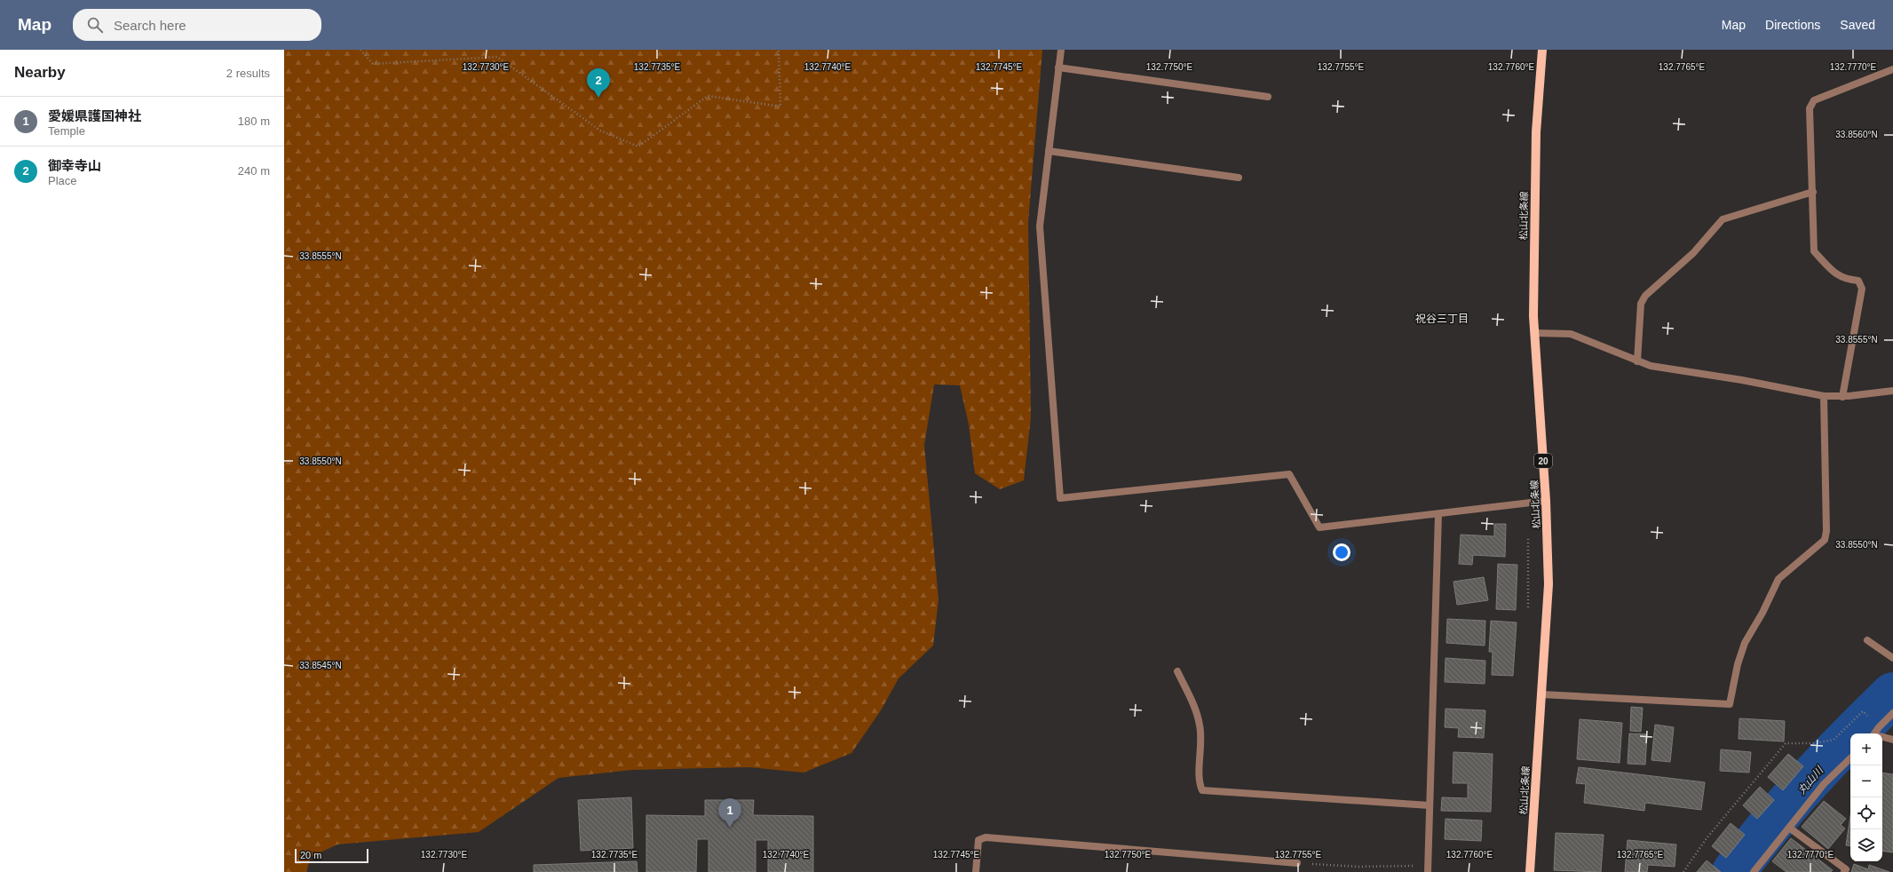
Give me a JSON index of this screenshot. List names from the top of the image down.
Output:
{
  "streets": {
    "main road": ["松山北条線", "20"]
  },
  "districts": ["祝谷三丁目"],
  "water": ["丸山川"],
  "scale_bar": "20 m",
  "page": {
    "header": "Map",
    "search": "Search here",
    "nav": ["Map", "Directions", "Saved"],
    "heading": ["Nearby", "2 results"],
    "pins": ["2", "1"],
    "list": [
      {
        "mark": "1",
        "name": "愛媛県護国神社",
        "note": "Temple",
        "value": "180 m"
      },
      {
        "mark": "2",
        "name": "御幸寺山",
        "note": "Place",
        "value": "240 m"
      }
    ],
    "map_buttons": ["+", "−"],
    "scale": "20 m"
  },
  "coordinates": [
    "132.7735°E",
    "132.7740°E",
    "132.7755°E",
    "132.7760°E",
    "132.7765°E",
    "132.7770°E",
    "132.7730°E",
    "132.7745°E",
    "132.7750°E",
    "33.8560°N",
    "33.8555°N",
    "33.8550°N",
    "33.8545°N"
  ]
}
